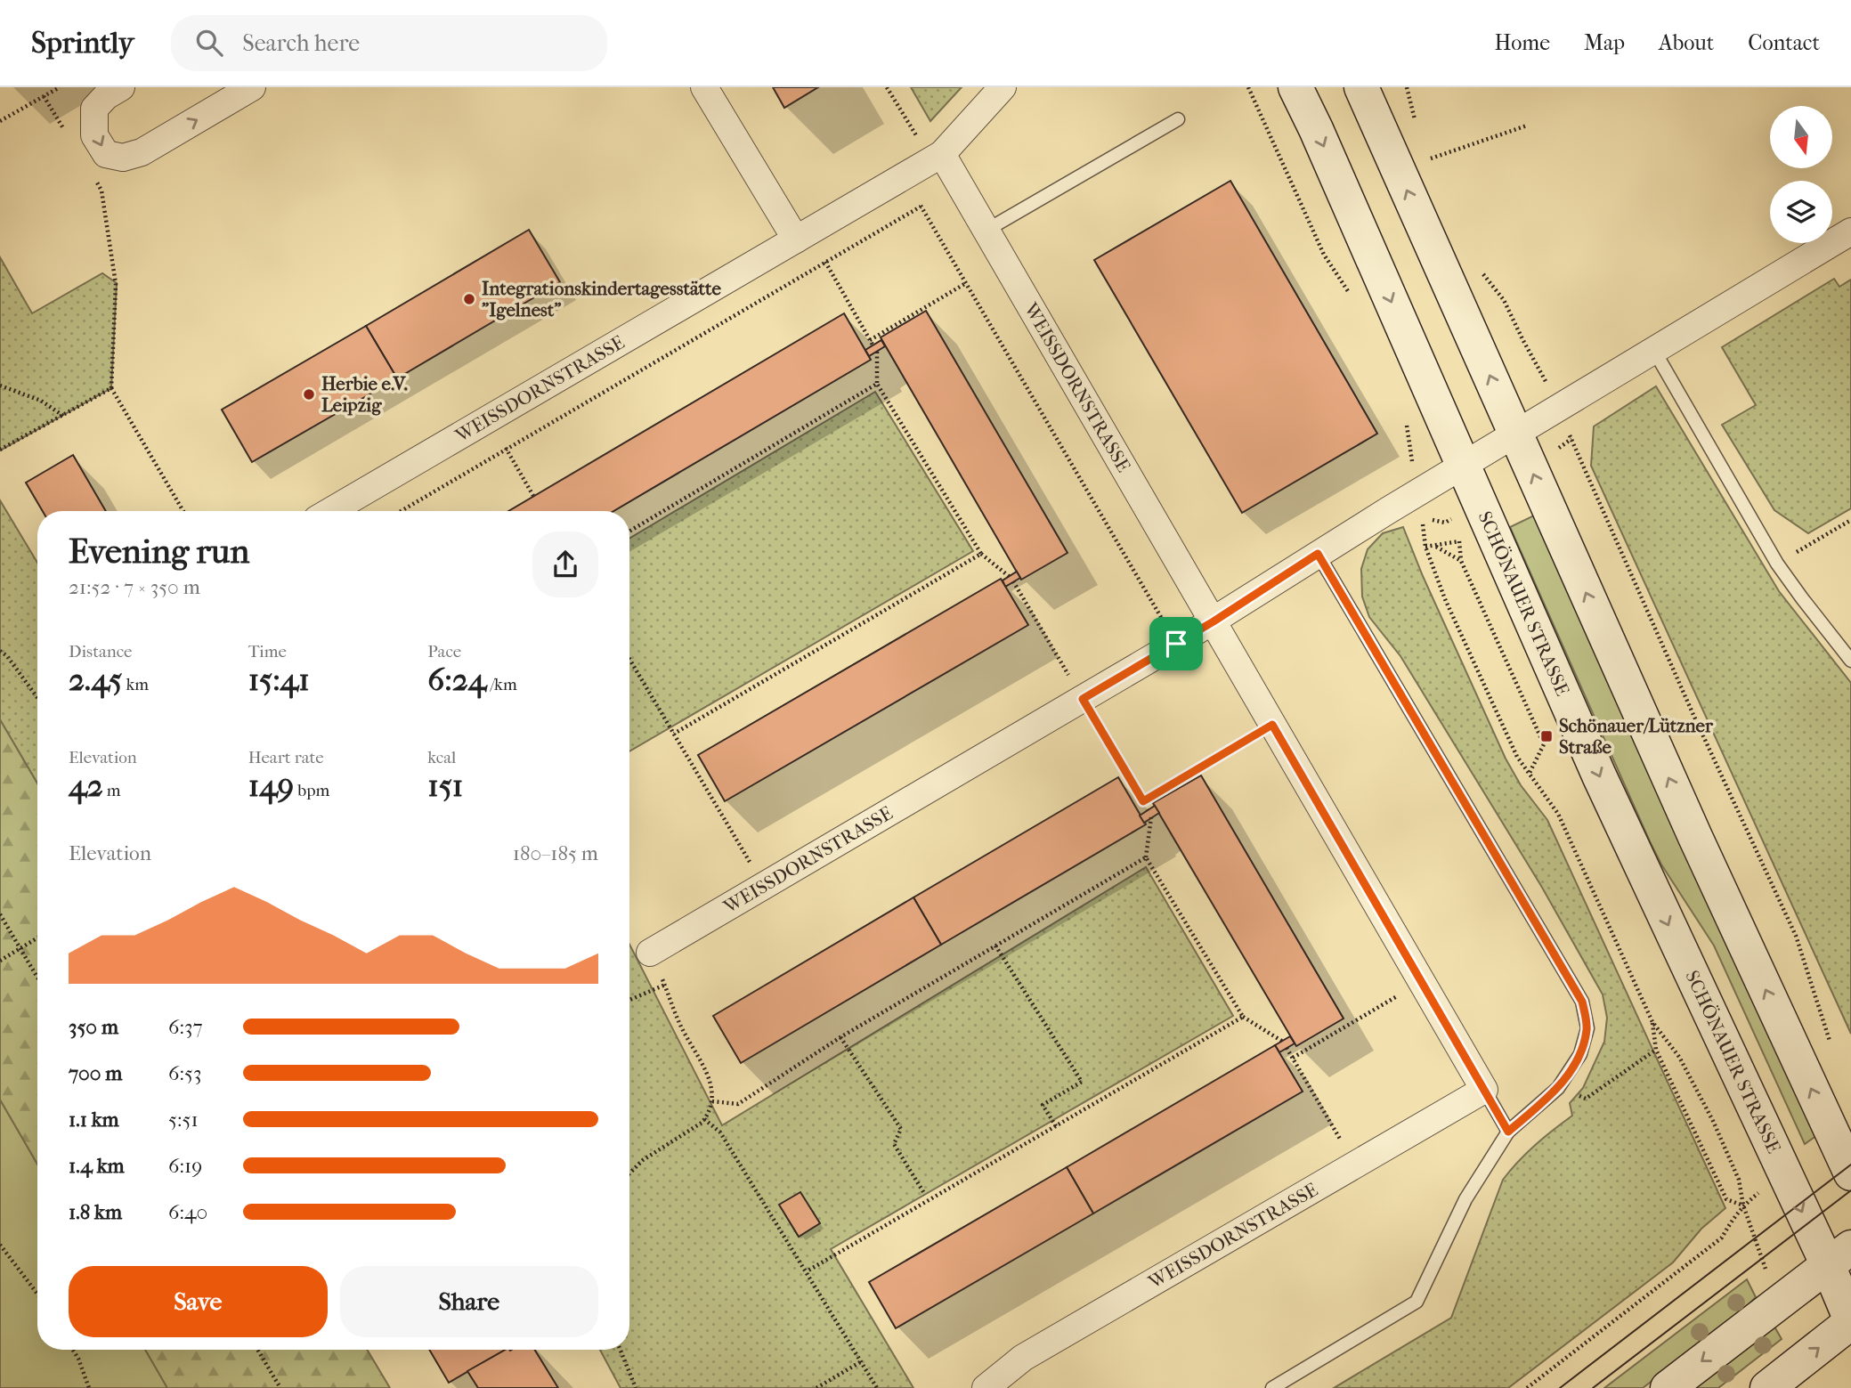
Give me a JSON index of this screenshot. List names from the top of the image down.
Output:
{
  "streets": {
    "main road": ["SCHÖNAUER STRASSE"],
    "street": ["WEISSDORNSTRASSE"]
  },
  "crossings": [
    ["WEISSDORNSTRASSE", "SCHÖNAUER STRASSE"]
  ],
  "places": {
    "other": ["Integrationskindertagesstätte \"Igelnest\"", "Herbie e.V. Leipzig"],
    "transit": ["Schönauer/Lützner Straße"]
  },
  "north": "bottom",
  "page": {
    "header": "Sprintly",
    "search": "Search here",
    "nav": [
      "Home",
      "Map",
      "About",
      "Contact"
    ],
    "heading": ["Evening run", "21:52 · 7 × 350 m"],
    "stats": [
      ["Distance", "2.45 km"],
      ["Time", "15:41"],
      ["Pace", "6:24 /km"],
      ["Elevation", "42 m"],
      ["Heart rate", "149 bpm"],
      ["kcal", "151"]
    ],
    "chart": ["Elevation", "180–185 m"],
    "list": [
      {
        "name": "350 m",
        "note": "6:37"
      },
      {
        "name": "700 m",
        "note": "6:53"
      },
      {
        "name": "1.1 km",
        "note": "5:51"
      },
      {
        "name": "1.4 km",
        "note": "6:19"
      },
      {
        "name": "1.8 km",
        "note": "6:40"
      }
    ],
    "buttons": ["Save", "Share"]
  }
}
